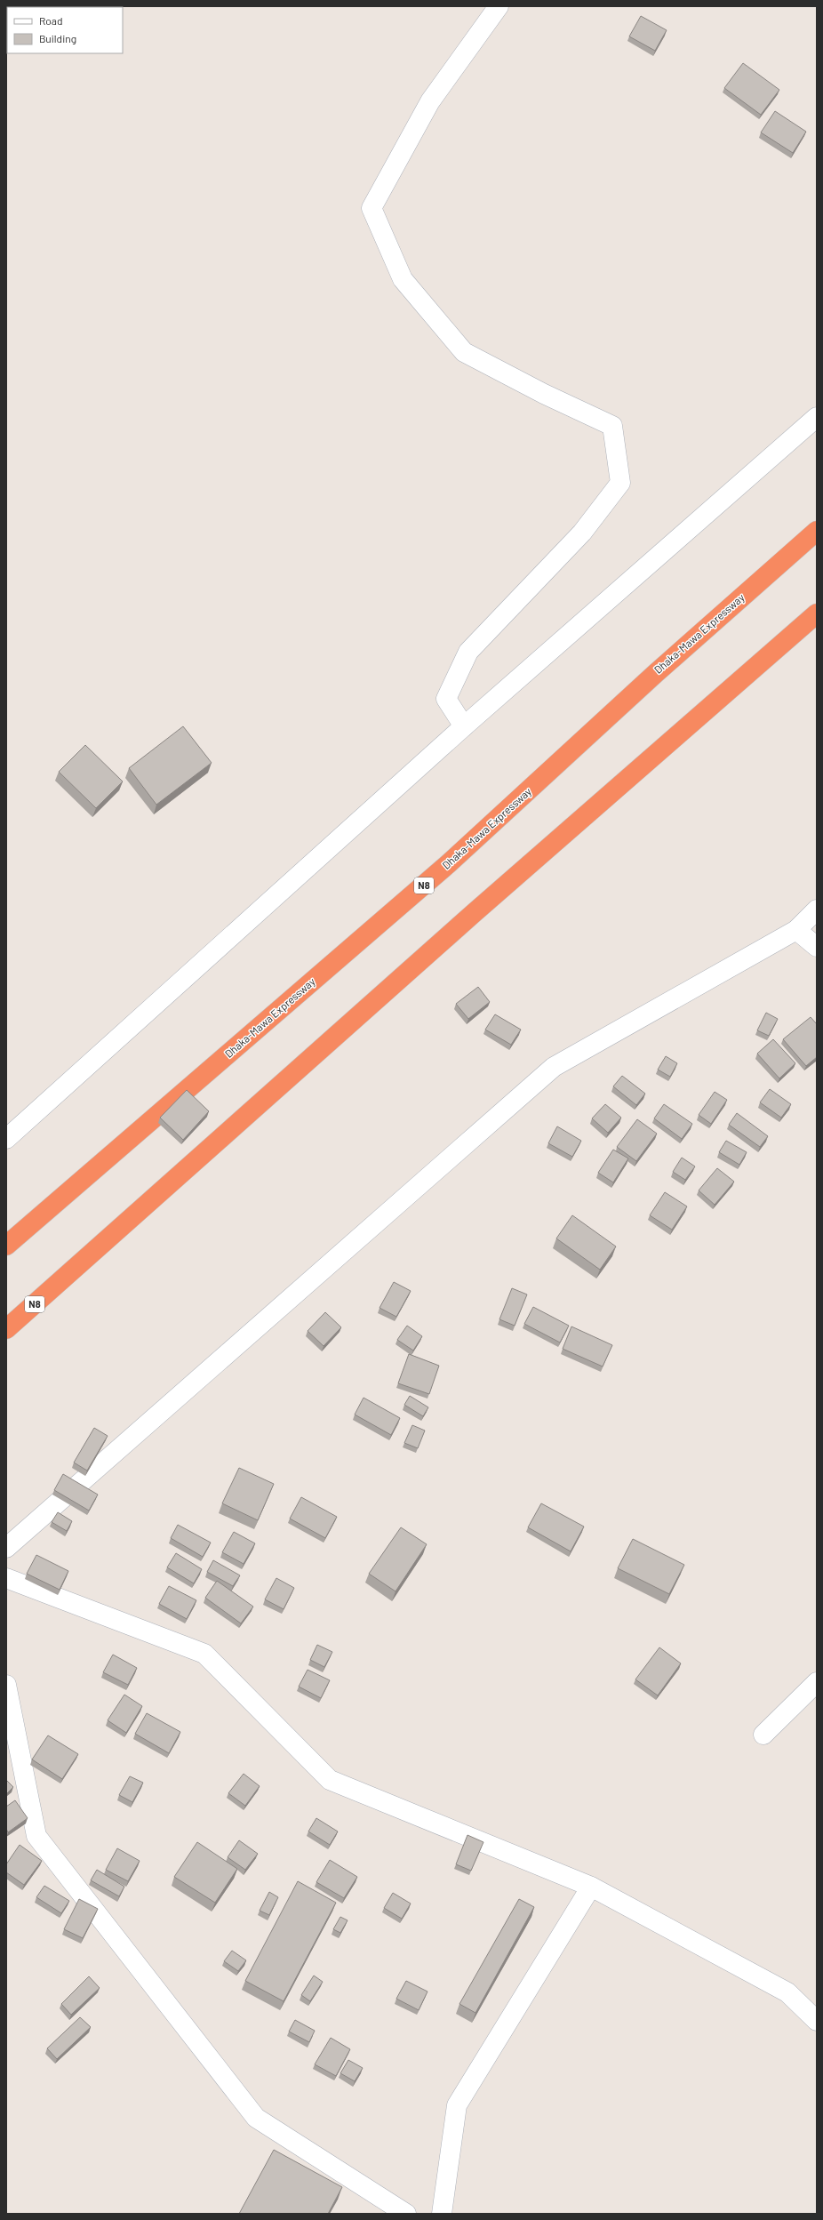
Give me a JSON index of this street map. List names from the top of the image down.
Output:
{
  "streets": {
    "highway": ["Dhaka-Mawa Expressway", "N8"]
  },
  "legend": ["Road", "Building"]
}
